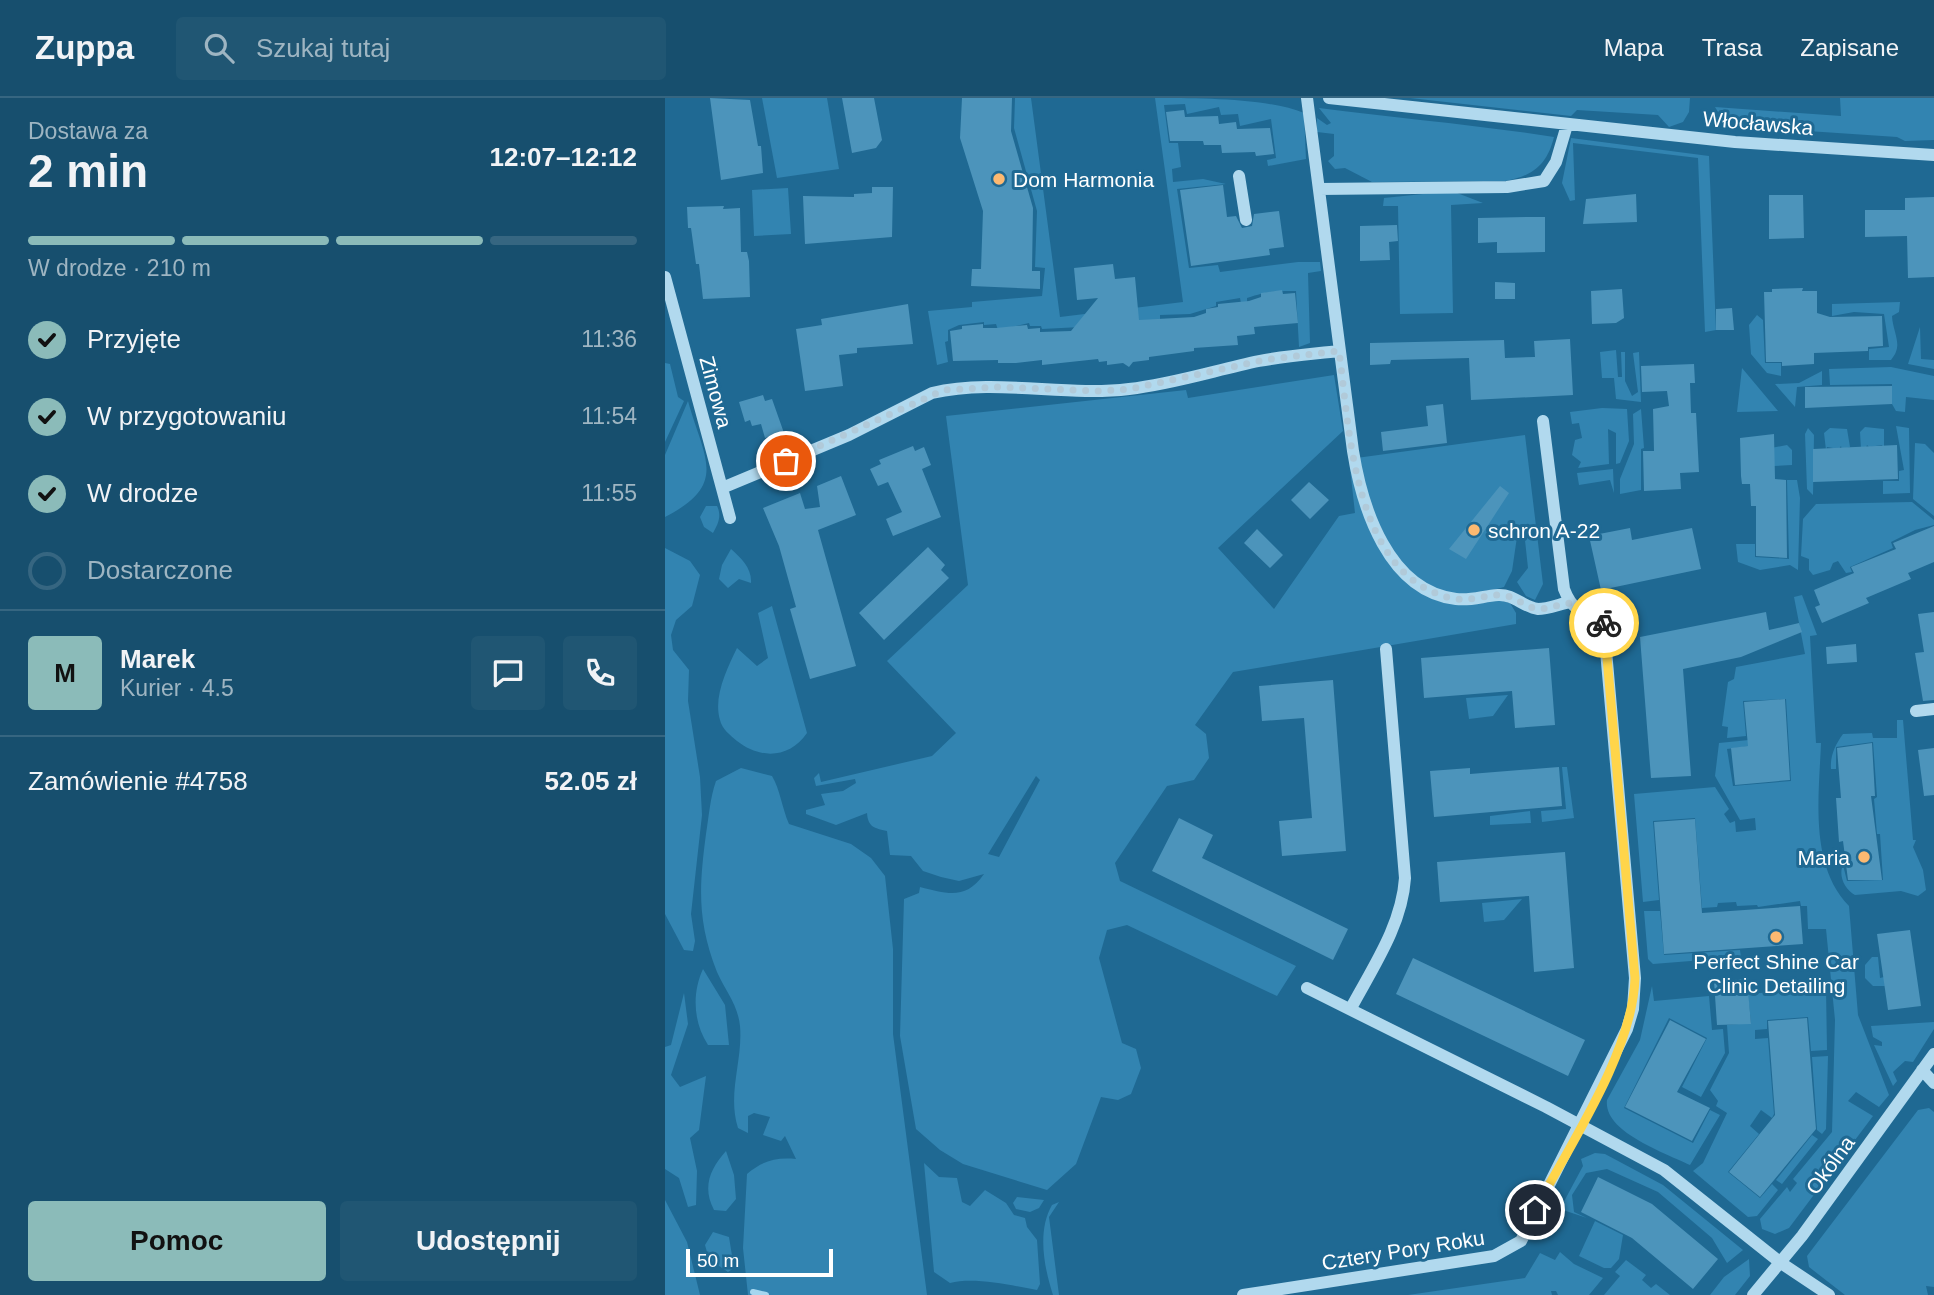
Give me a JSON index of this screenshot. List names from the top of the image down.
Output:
{
  "streets": {
    "street": [
      "Włocławska",
      "Zimowa",
      "Okólna",
      "Cztery Pory Roku"
    ]
  },
  "places": [
    "Dom Harmonia",
    "schron A-22",
    "Maria",
    "Perfect Shine Car Clinic Detailing"
  ],
  "scale_bar": "50 m",
  "page": {
    "header": "Zuppa",
    "search": "Szukaj tutaj",
    "nav": ["Mapa", "Trasa", "Zapisane"],
    "heading": ["2 min", "Dostawa za", "12:07–12:12"],
    "panel": [
      "Marek",
      "Kurier · 4.5",
      "Zamówienie #4758",
      "52.05 zł"
    ],
    "bar": "W drodze · 210 m",
    "list": [
      ["Przyjęte", "11:36"],
      ["W przygotowaniu", "11:54"],
      ["W drodze", "11:55"],
      "Dostarczone"
    ],
    "round": "M",
    "buttons": ["Pomoc", "Udostępnij"],
    "scale": "50 m"
  }
}
